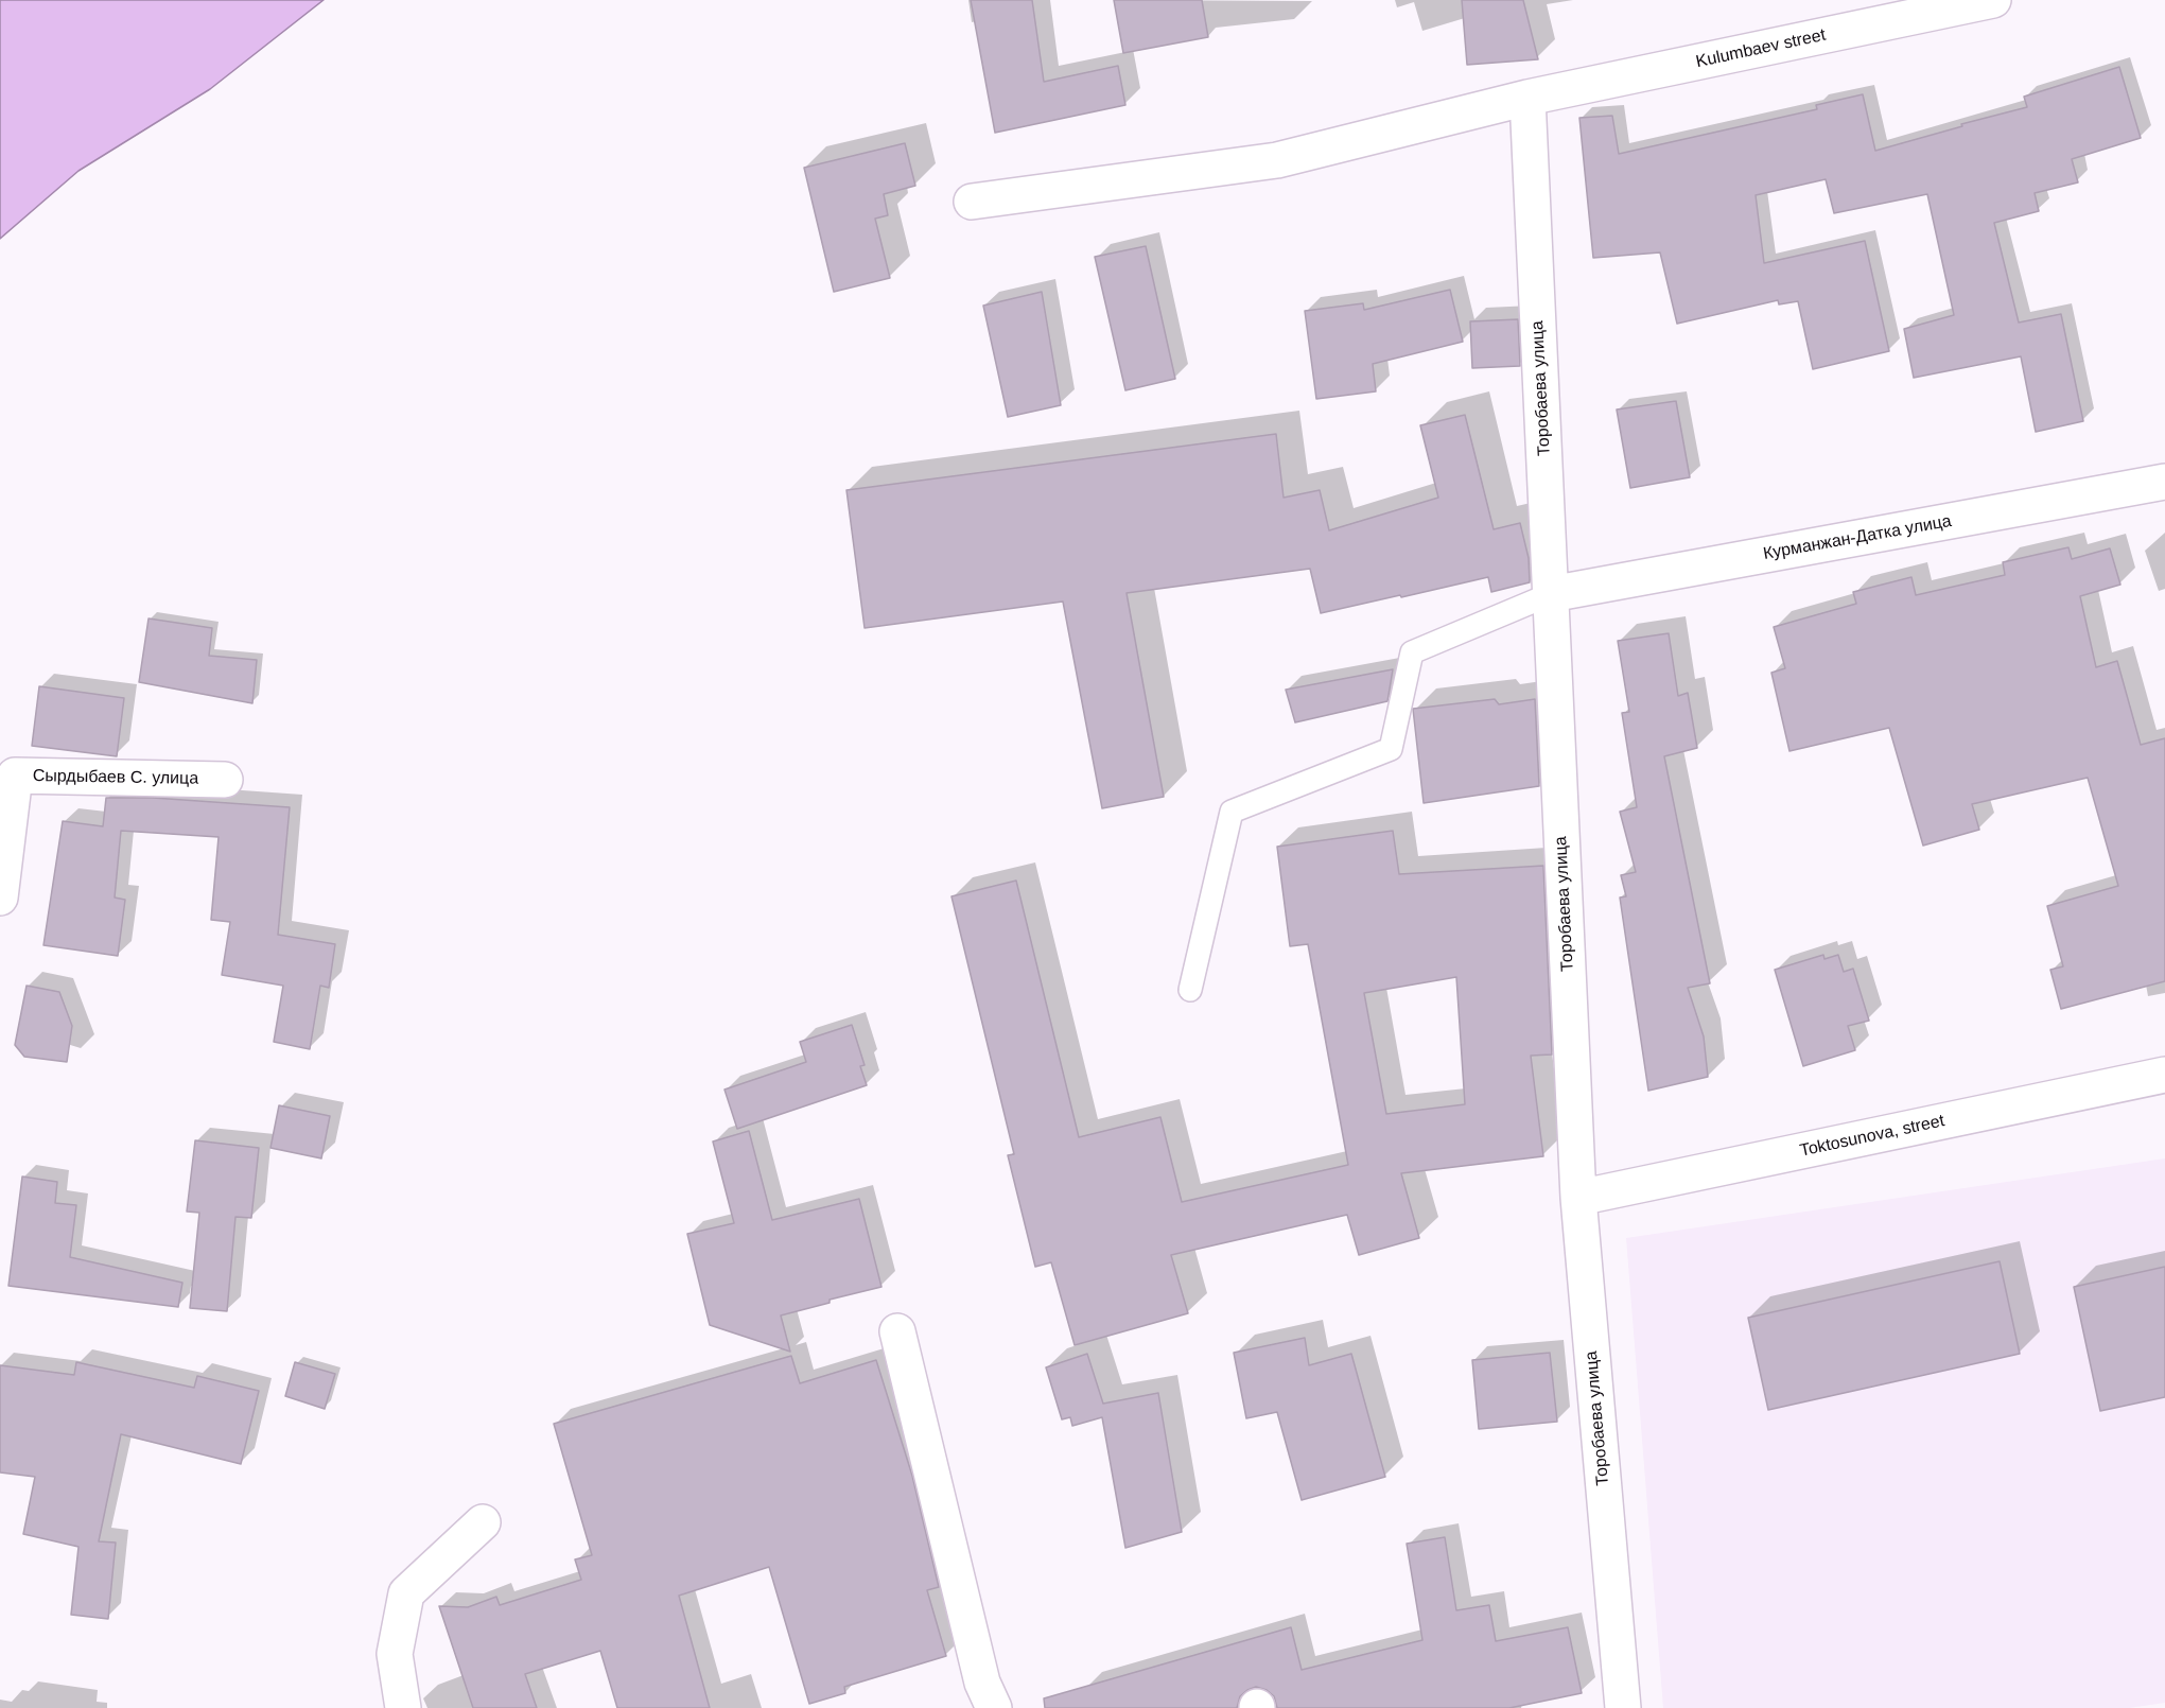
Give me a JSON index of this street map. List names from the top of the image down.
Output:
{
  "streets": {
    "street": [
      "Kulumbaev street",
      "Торобаева улица",
      "Курманжан-Датка улица",
      "Сырдыбаев С. улица",
      "Toktosunova, street"
    ]
  },
  "crossings": [
    ["Kulumbaev street", "Торобаева улица"],
    ["Торобаева улица", "Курманжан-Датка улица"],
    ["Торобаева улица", "Toktosunova, street"]
  ]
}
